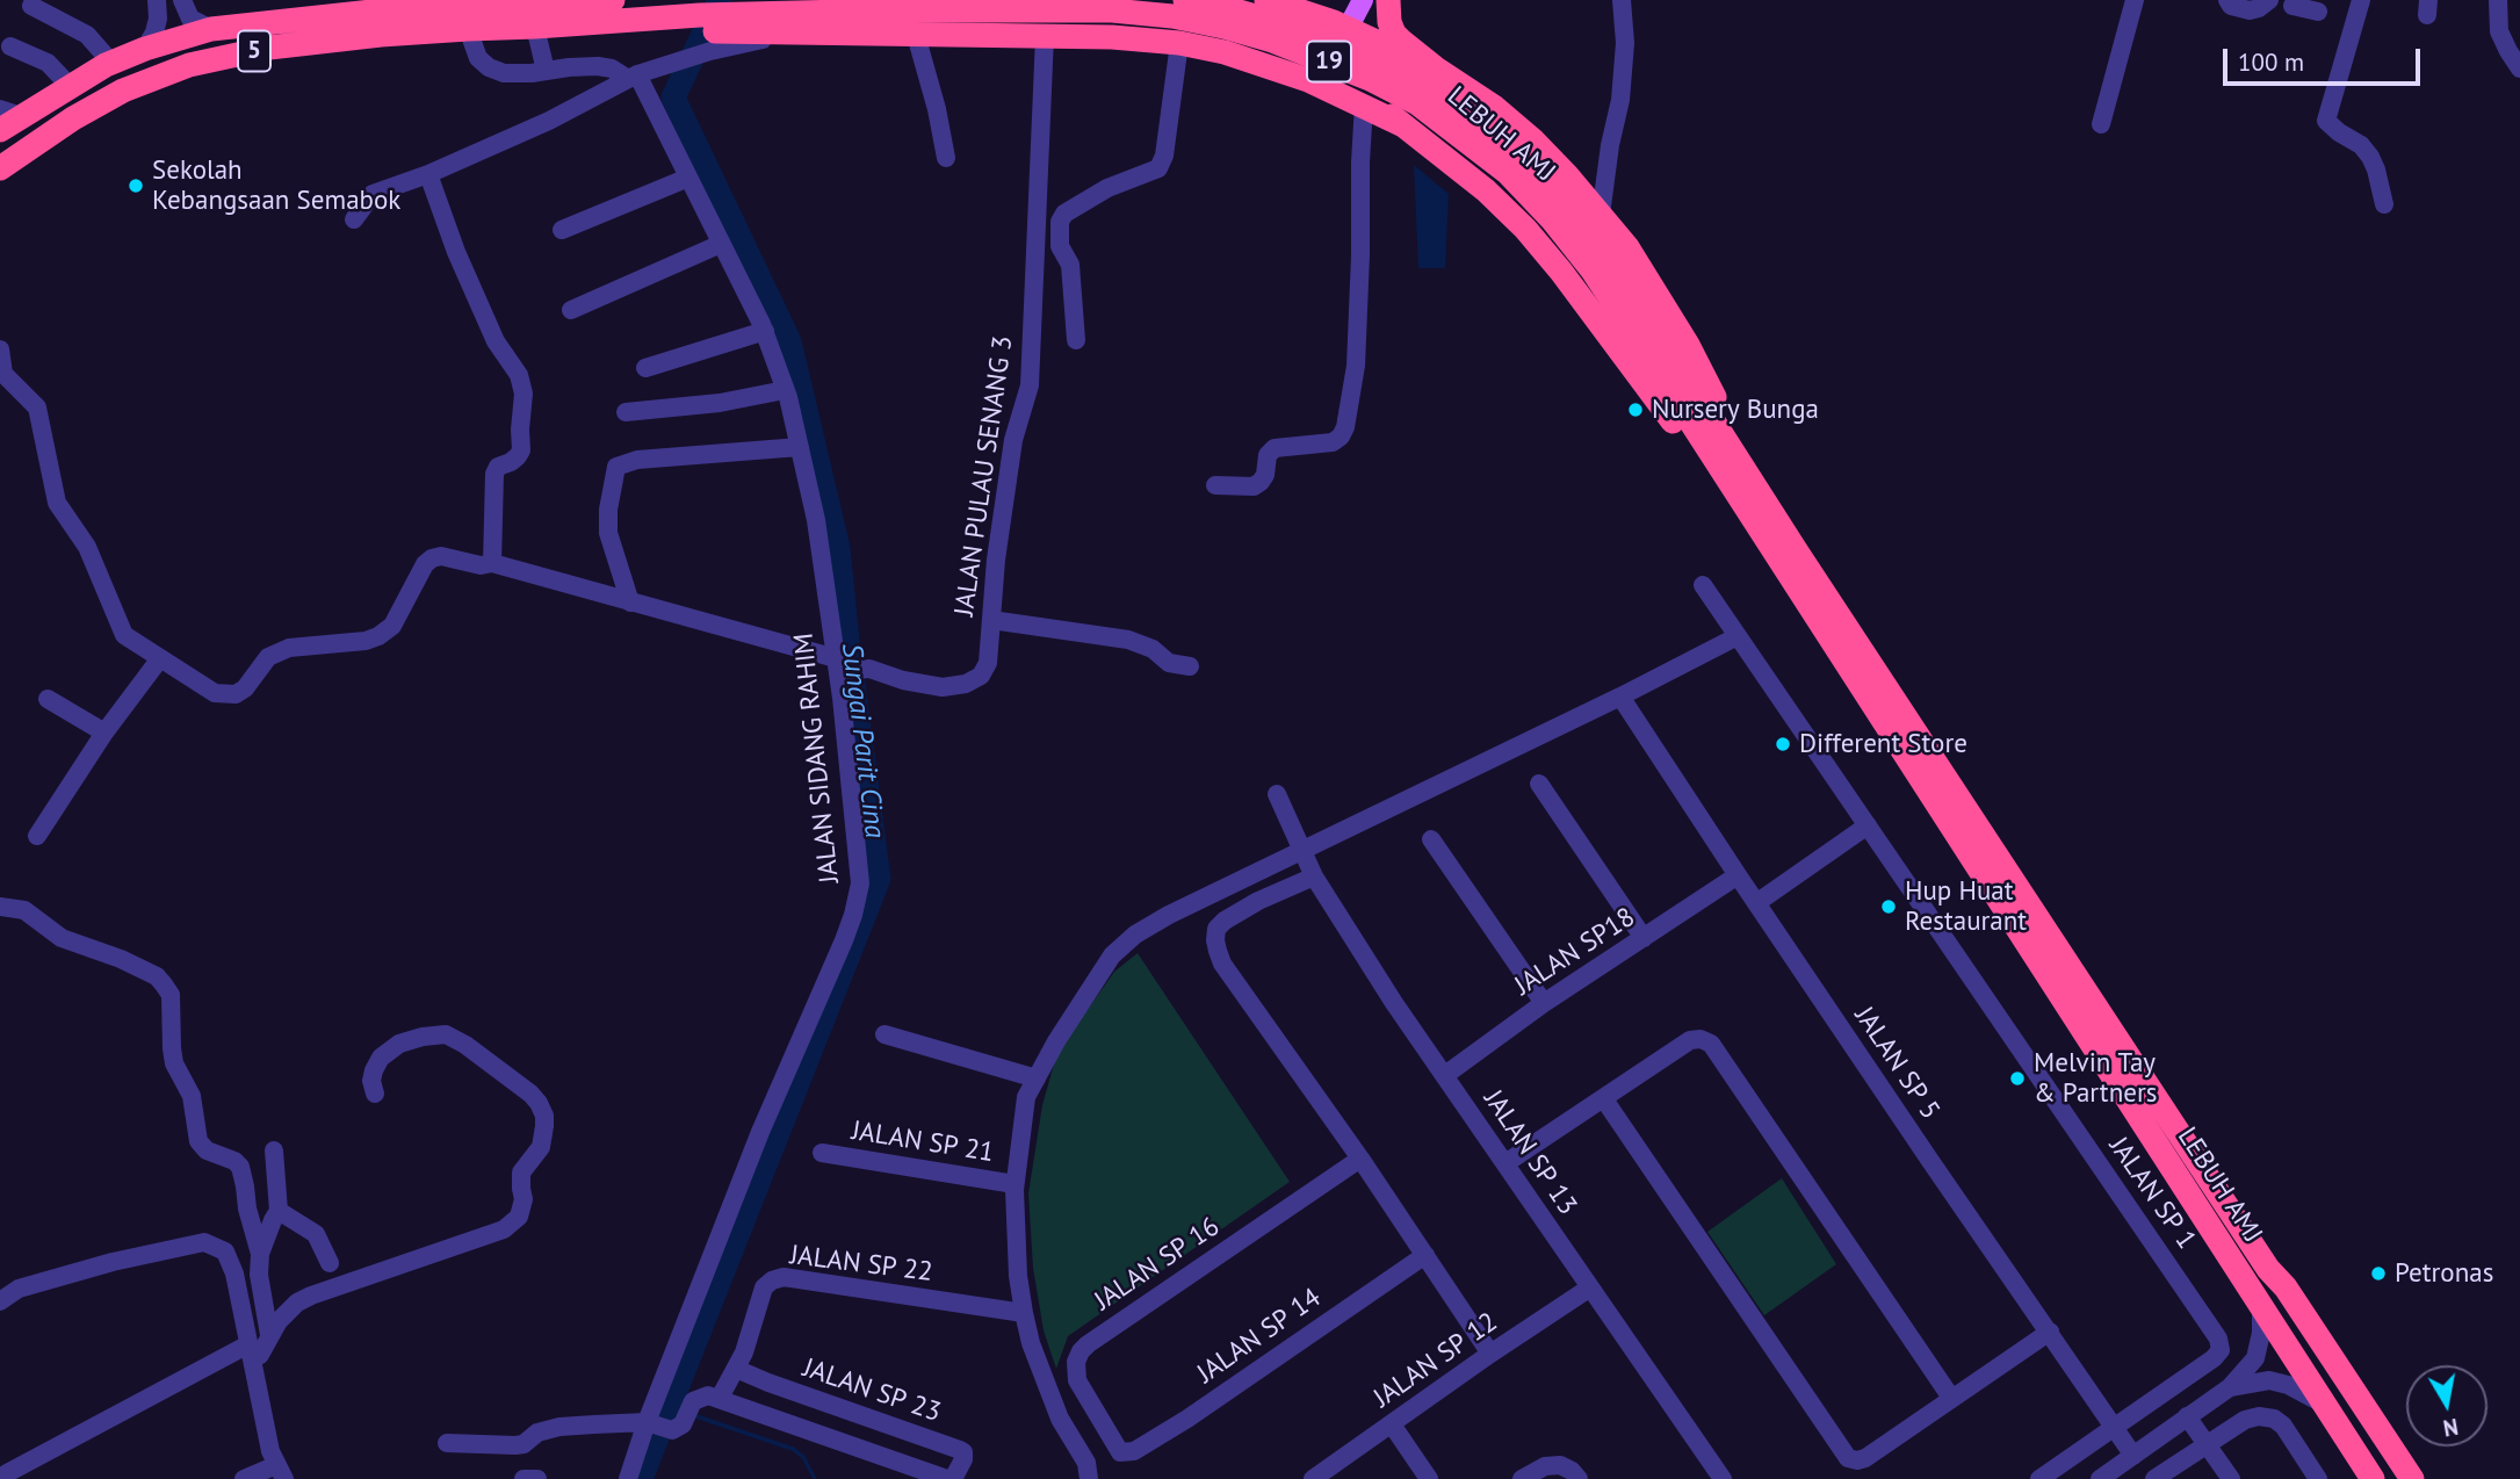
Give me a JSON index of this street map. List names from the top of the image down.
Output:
{
  "streets": {
    "highway": ["5", "19", "LEBUH AMJ"],
    "street": [
      "JALAN PULAU SENANG 3",
      "JALAN SIDANG RAHIM",
      "JALAN SP18",
      "JALAN SP 5",
      "JALAN SP 21",
      "JALAN SP 13",
      "JALAN SP 1",
      "JALAN SP 22",
      "JALAN SP 16",
      "JALAN SP 14",
      "JALAN SP 12",
      "JALAN SP 23"
    ]
  },
  "crossings": [
    ["JALAN PULAU SENANG 3", "JALAN SIDANG RAHIM"],
    ["JALAN SP18", "JALAN SP 5"],
    ["JALAN SP18", "JALAN SP 13"],
    ["JALAN SP 5", "JALAN SP 1"],
    ["JALAN SP 13", "JALAN SP 12"],
    ["JALAN SP 22", "JALAN SP 23"],
    ["JALAN SP 16", "JALAN SP 14"]
  ],
  "water": ["Sungai Parit Cina"],
  "places": [
    "Sekolah Kebangsaan Semabok",
    "Nursery Bunga",
    "Different Store",
    "Hup Huat Restaurant",
    "Melvin Tay & Partners",
    "Petronas"
  ],
  "scale_bar": "100 m",
  "north": "bottom"
}
